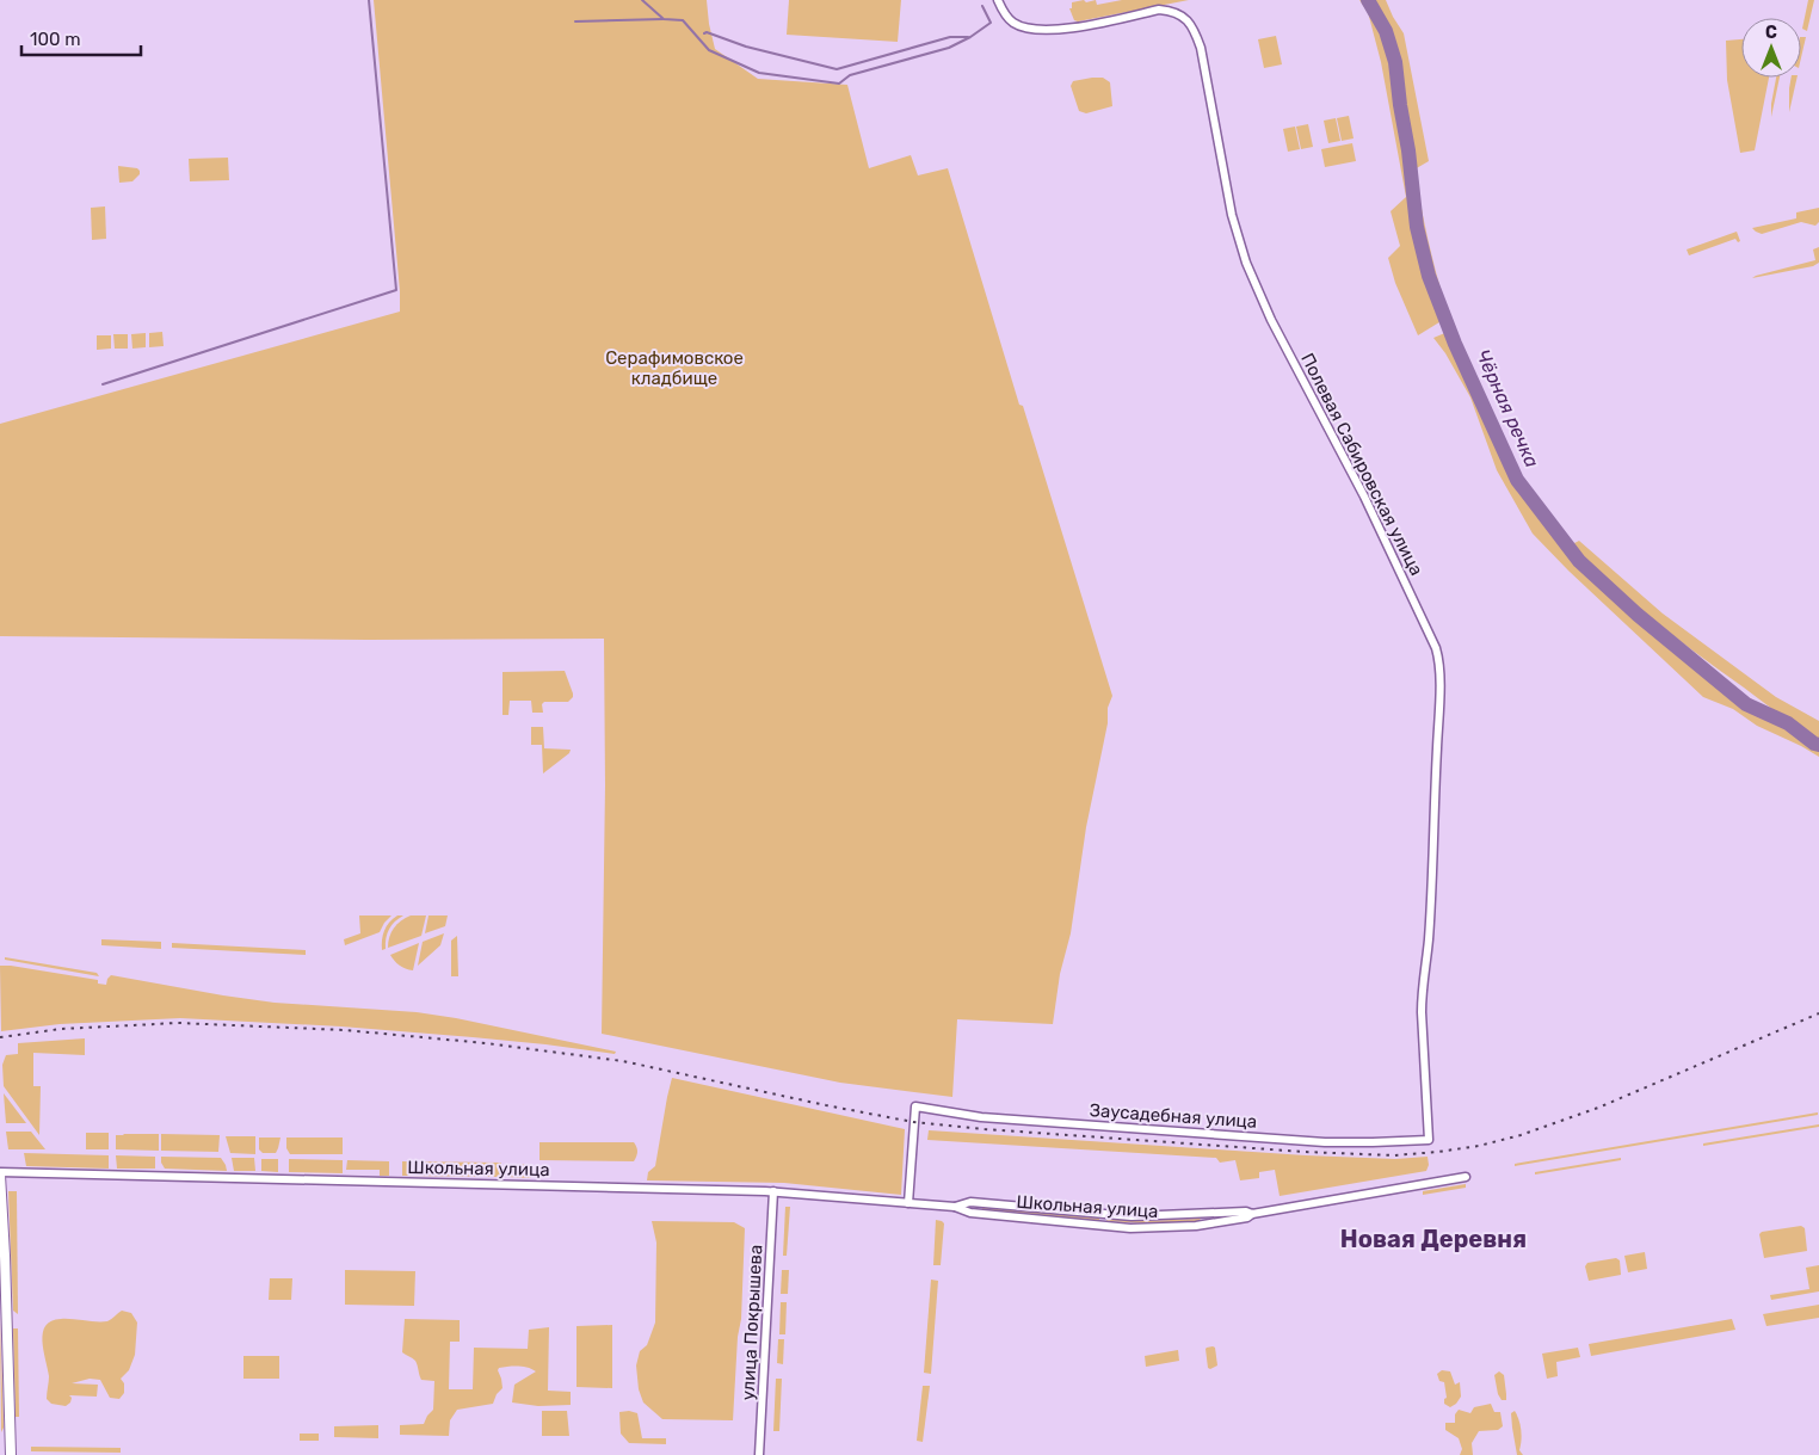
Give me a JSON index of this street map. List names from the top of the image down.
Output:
{
  "streets": {
    "street": [
      "Полевая Сабировская улица",
      "Заусадебная улица",
      "Школьная улица",
      "улица Покрышева"
    ]
  },
  "crossings": [
    ["Полевая Сабировская улица", "Заусадебная улица"],
    ["Заусадебная улица", "Школьная улица"],
    ["Школьная улица", "улица Покрышева"]
  ],
  "districts": ["Новая Деревня"],
  "water": ["Чёрная речка"],
  "parks": ["Серафимовское кладбище"],
  "scale_bar": "100 m",
  "north": "top"
}
